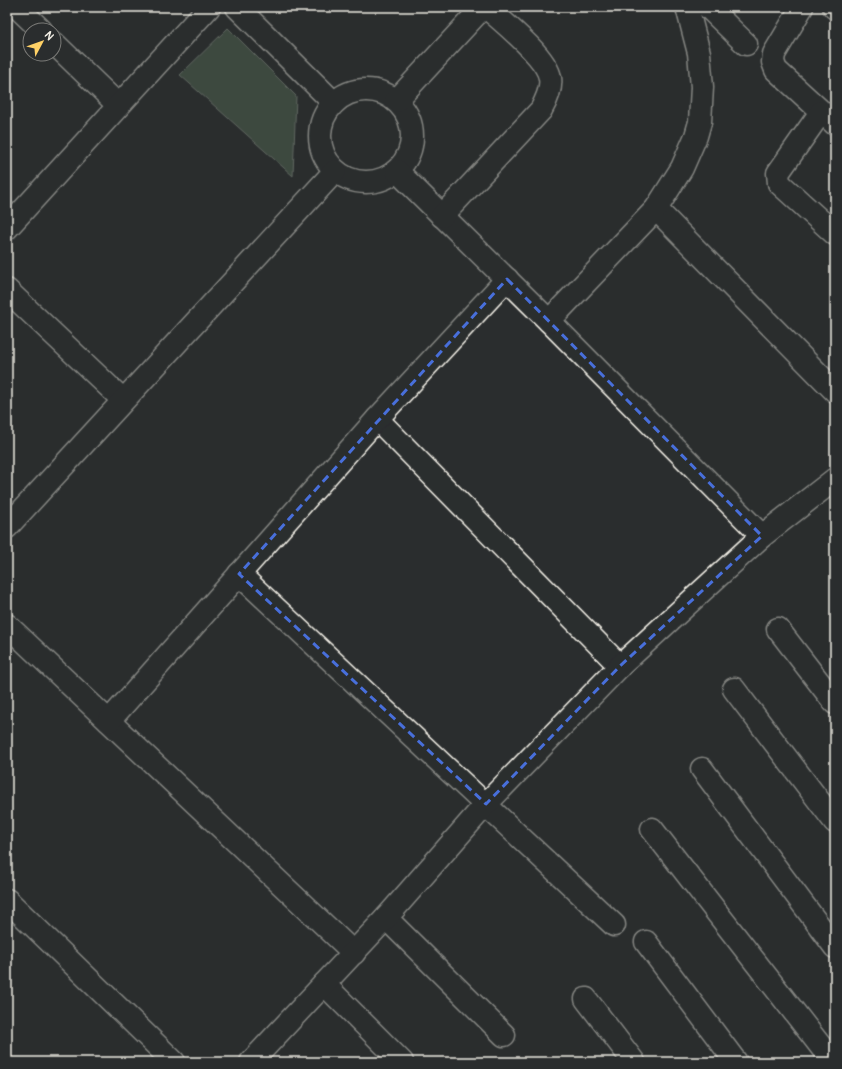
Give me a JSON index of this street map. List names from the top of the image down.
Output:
{
  "north": "top right"
}
